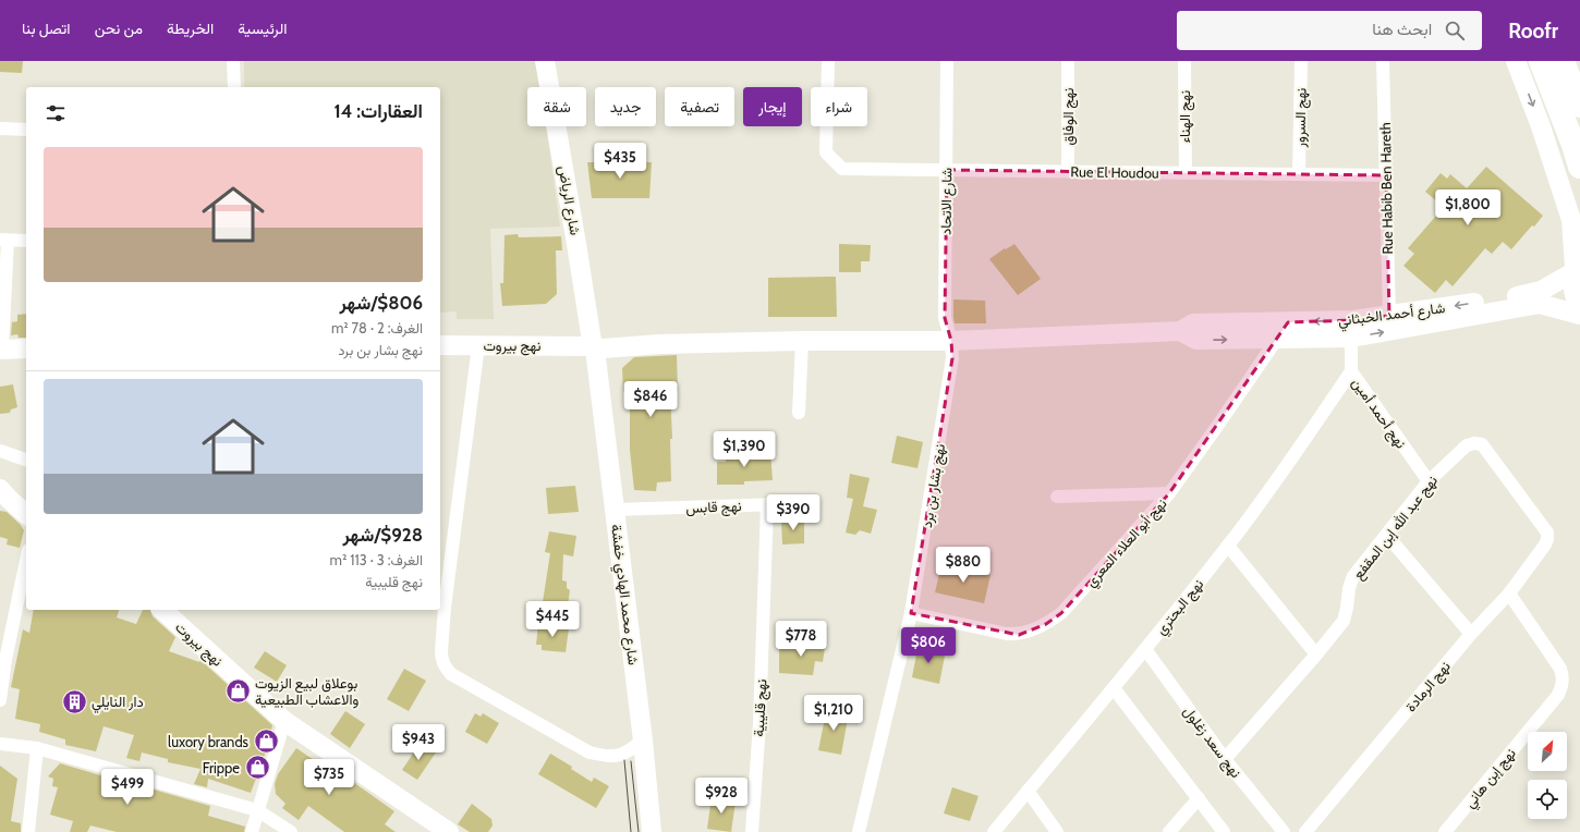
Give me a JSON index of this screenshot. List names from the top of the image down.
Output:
{
  "streets": {
    "street": [
      "نهج الوفاق",
      "نهج الهناء",
      "نهج السرور",
      "Rue El Houdou",
      "Rue Habib Ben Hareth",
      "شارع الرياض",
      "شارع الاتحاد",
      "شارع أحمد الخبثاني",
      "نهج بيروت",
      "نهج أحمد أمين",
      "نهج بشار بن برد",
      "نهج قابس",
      "نهج عبد الله إبن المقفع",
      "نهج أبو العلاء المعري",
      "شارع محمد الهادي خفشة",
      "نهج البحتري",
      "نهج الرمادة",
      "نهج قليبية",
      "نهج سعد زغلول",
      "نهج إبن هاني"
    ]
  },
  "crossings": [
    ["نهج الوفاق", "Rue El Houdou"],
    ["نهج الهناء", "Rue El Houdou"],
    ["نهج السرور", "Rue El Houdou"],
    ["Rue El Houdou", "Rue Habib Ben Hareth"],
    ["Rue El Houdou", "شارع الاتحاد"],
    ["Rue Habib Ben Hareth", "شارع أحمد الخبثاني"],
    ["شارع الرياض", "نهج بيروت"],
    ["شارع الرياض", "شارع محمد الهادي خفشة"],
    ["شارع الاتحاد", "نهج بيروت"],
    ["شارع الاتحاد", "نهج بشار بن برد"],
    ["شارع أحمد الخبثاني", "نهج بيروت"],
    ["نهج بيروت", "نهج بشار بن برد"],
    ["نهج بيروت", "شارع محمد الهادي خفشة"],
    ["نهج أحمد أمين", "نهج عبد الله إبن المقفع"],
    ["نهج أحمد أمين", "نهج البحتري"],
    ["نهج بشار بن برد", "نهج أبو العلاء المعري"],
    ["نهج قابس", "شارع محمد الهادي خفشة"],
    ["نهج قابس", "نهج قليبية"],
    ["نهج عبد الله إبن المقفع", "نهج الرمادة"],
    ["نهج عبد الله إبن المقفع", "نهج سعد زغلول"],
    ["نهج البحتري", "نهج سعد زغلول"],
    ["نهج الرمادة", "نهج إبن هاني"]
  ],
  "places": {
    "shop": ["بوعلاق لبيع الزيوت والاعشاب الطبيعية", "luxory brands", "Frippe"],
    "building": ["دار النايلي"]
  },
  "north": "top right",
  "page": {
    "header": "Roofr",
    "search": "ابحث هنا",
    "nav": [
      "الرئيسية",
      "الخريطة",
      "من نحن",
      "اتصل بنا"
    ],
    "chip": [
      "شراء",
      "إيجار",
      "تصفية",
      "جديد",
      "شقة"
    ],
    "heading": "العقارات: 14",
    "list": [
      {
        "name": "$806/شهر",
        "note": "الغرف: 2 · 78 m² · نهج بشار بن برد"
      },
      {
        "name": "$928/شهر",
        "note": "الغرف: 3 · 113 m² · نهج قليبية"
      }
    ],
    "price": [
      "$435",
      "$1,800",
      "$846",
      "$1,390",
      "$390",
      "$880",
      "$445",
      "$778",
      "$806",
      "$1,210",
      "$943",
      "$735",
      "$499",
      "$928"
    ]
  }
}
